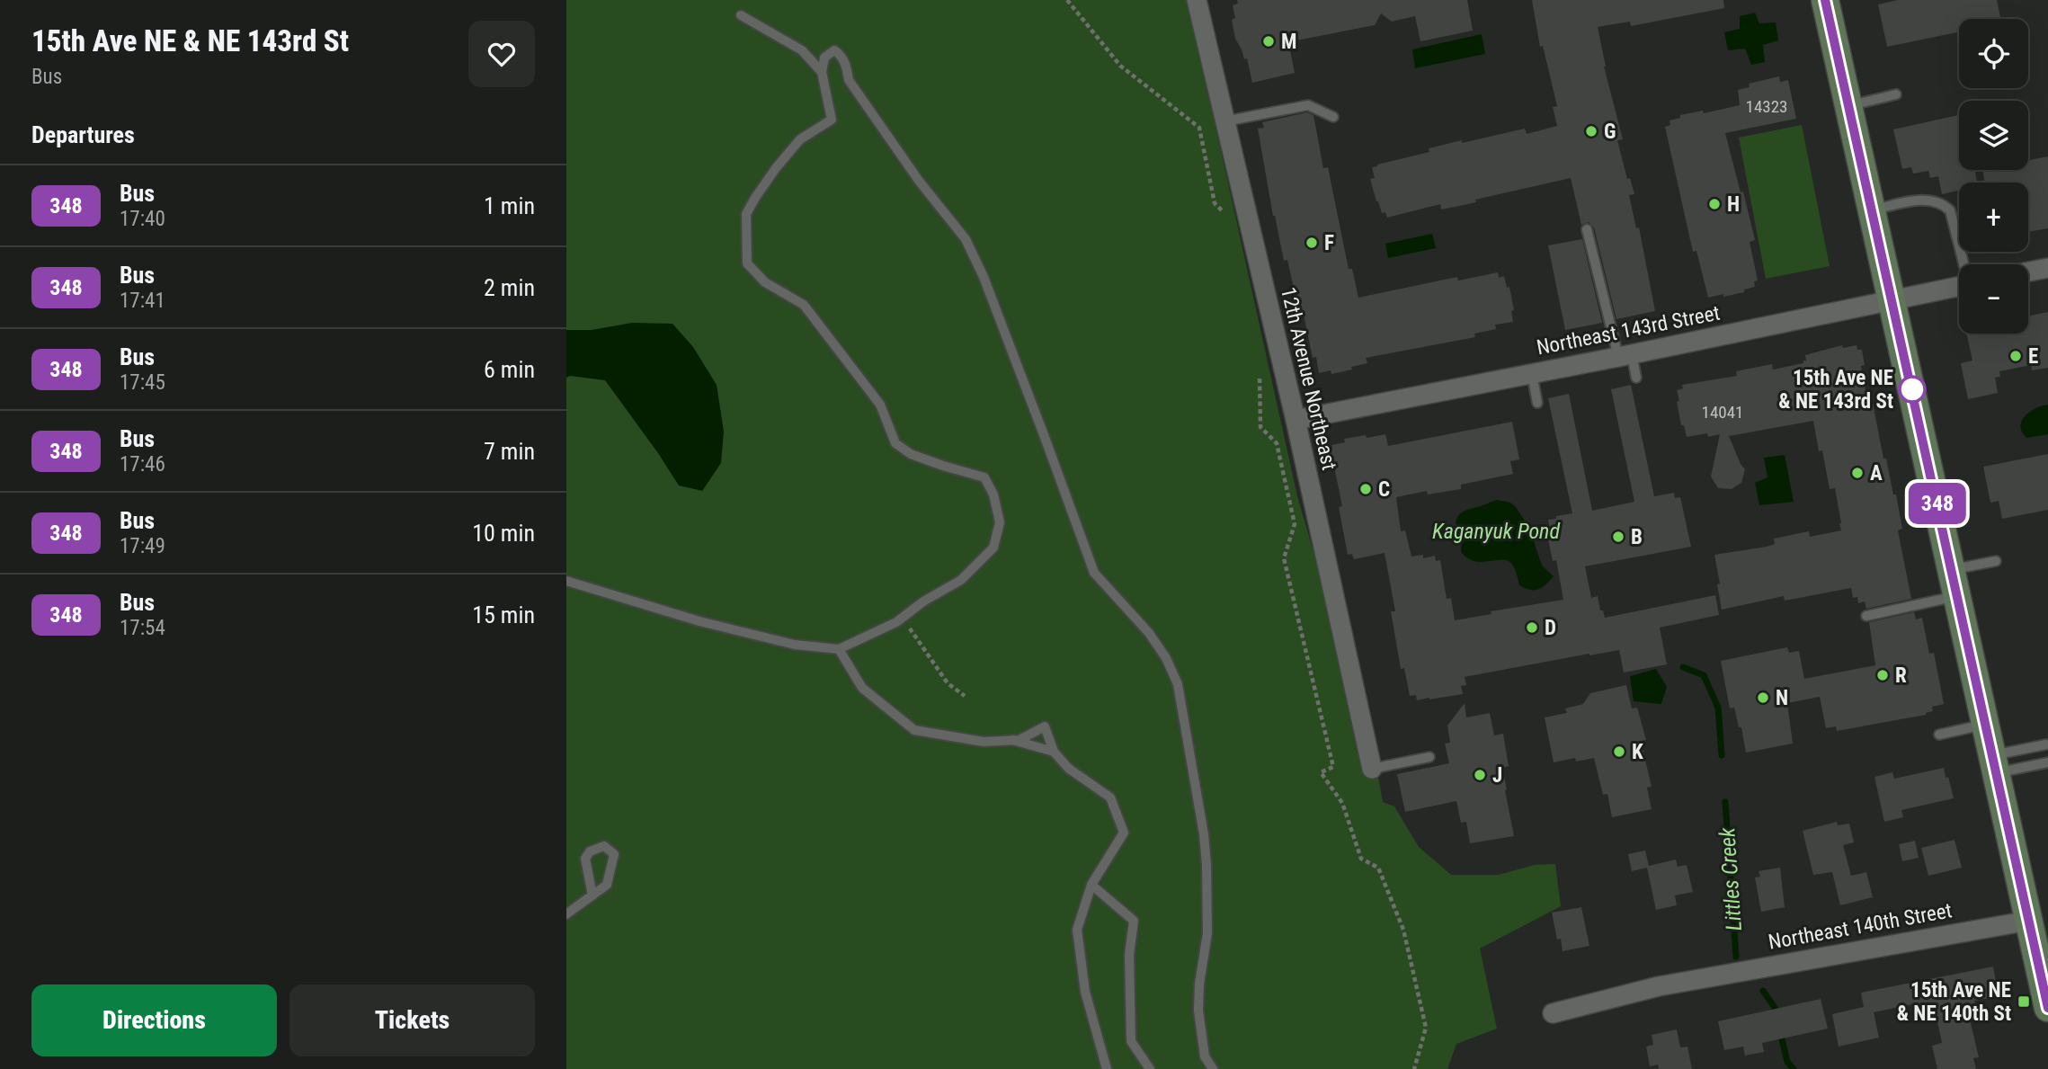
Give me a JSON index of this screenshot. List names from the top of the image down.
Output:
{
  "streets": {
    "street": ["Northeast 143rd Street", "12th Avenue Northeast", "Northeast 140th Street"]
  },
  "crossings": [
    ["Northeast 143rd Street", "12th Avenue Northeast"]
  ],
  "water": ["Kaganyuk Pond", "Littles Creek"],
  "places": {
    "other": [
      "M",
      "G",
      "H",
      "F",
      "E",
      "15th Ave NE & NE 143rd St",
      "A",
      "C",
      "B",
      "D",
      "R",
      "N",
      "K",
      "J"
    ],
    "transit": ["15th Ave NE & NE 140th St"]
  },
  "lines": ["bus line 348"],
  "house_numbers": ["14323", "14041"],
  "page": {
    "heading": [
      ["15th Ave NE & NE 143rd St", "Bus"],
      "Departures"
    ],
    "on_map": "348",
    "map_buttons": ["+", "−"],
    "list": [
      {
        "mark": "348",
        "name": "Bus",
        "note": "17:40",
        "value": "1 min"
      },
      {
        "mark": "348",
        "name": "Bus",
        "note": "17:41",
        "value": "2 min"
      },
      {
        "mark": "348",
        "name": "Bus",
        "note": "17:45",
        "value": "6 min"
      },
      {
        "mark": "348",
        "name": "Bus",
        "note": "17:46",
        "value": "7 min"
      },
      {
        "mark": "348",
        "name": "Bus",
        "note": "17:49",
        "value": "10 min"
      },
      {
        "mark": "348",
        "name": "Bus",
        "note": "17:54",
        "value": "15 min"
      }
    ],
    "buttons": ["Directions", "Tickets"]
  }
}
